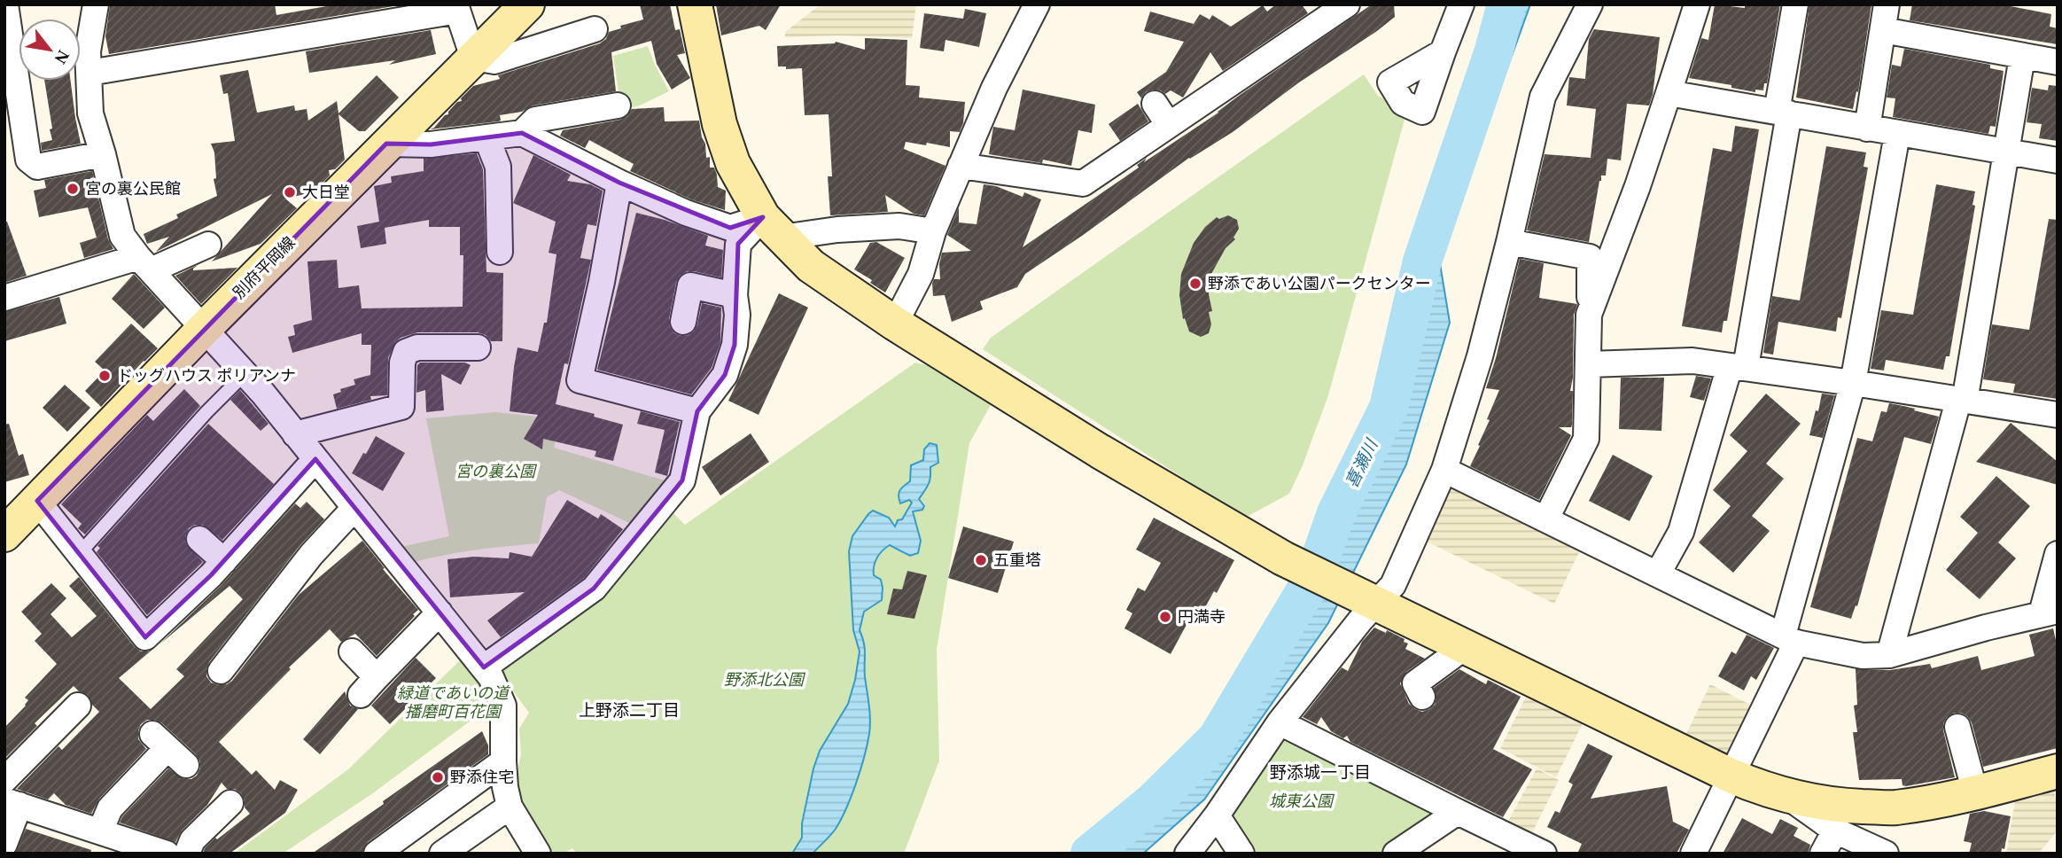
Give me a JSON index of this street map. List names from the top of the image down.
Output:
{
  "streets": {
    "street": ["別府平岡線"]
  },
  "districts": ["上野添二丁目", "野添城一丁目"],
  "water": ["喜瀬川"],
  "parks": [
    "宮の裏公園",
    "野添北公園",
    "緑道であいの道 播磨町百花園",
    "城東公園"
  ],
  "places": [
    "宮の裏公民館",
    "大日堂",
    "野添であい公園パークセンター",
    "ドッグハウス ポリアンナ",
    "五重塔",
    "円満寺",
    "野添住宅"
  ],
  "north": "bottom right"
}
